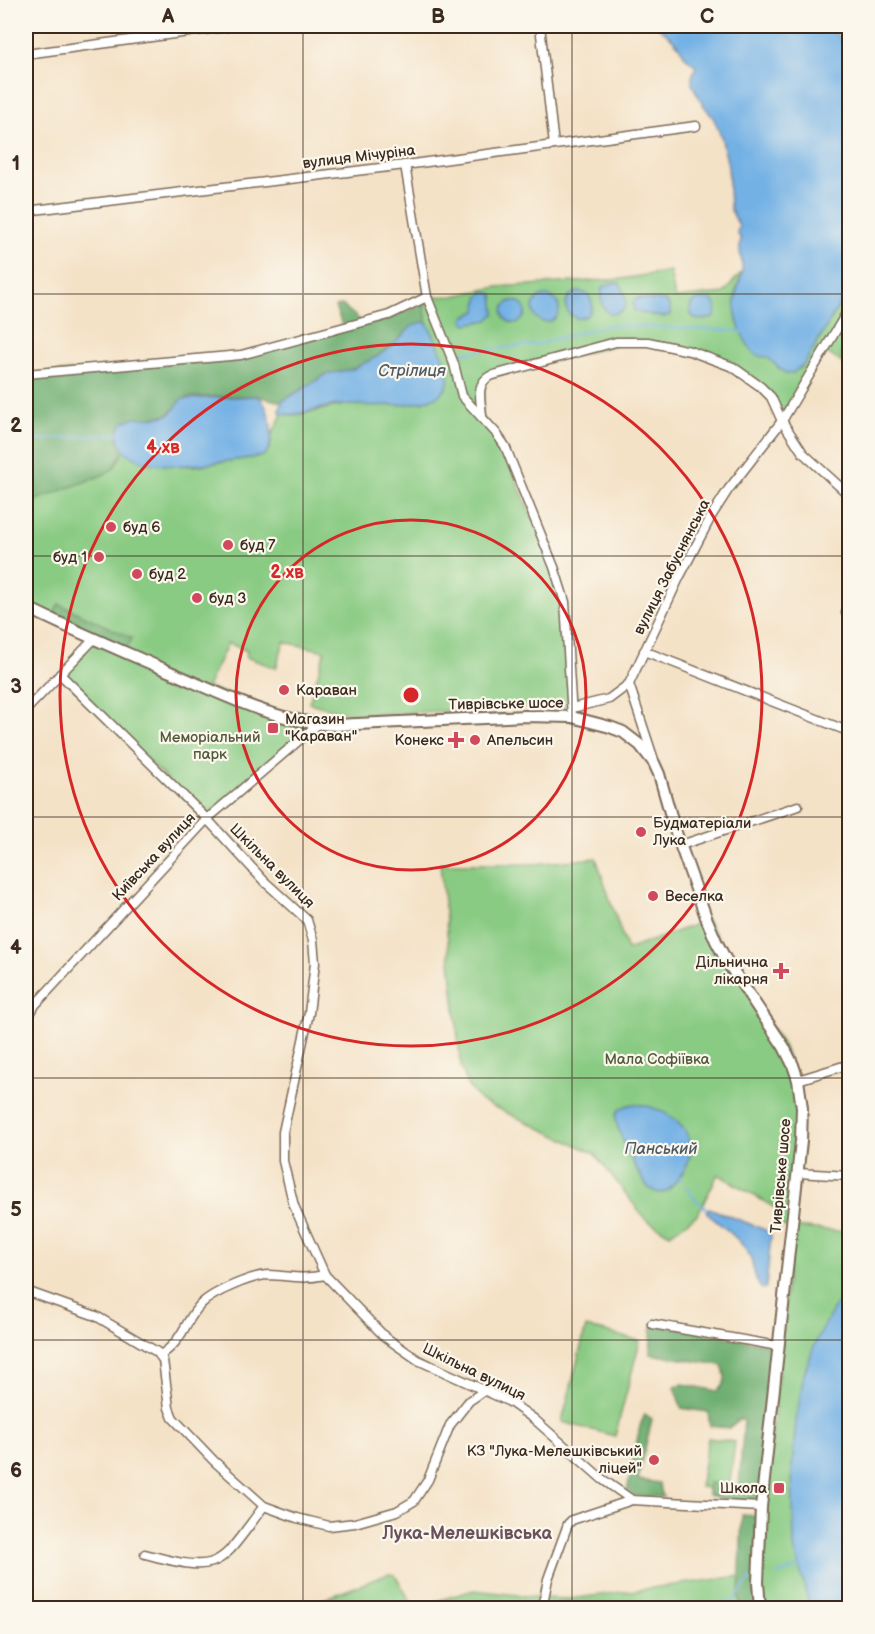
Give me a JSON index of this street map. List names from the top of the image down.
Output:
{
  "streets": {
    "main road": ["Тиврівське шосе"],
    "street": [
      "вулиця Мічуріна",
      "вулиця Забуснянська",
      "Київська вулиця",
      "Шкільна вулиця"
    ]
  },
  "crossings": [
    ["Тиврівське шосе", "Київська вулиця"],
    ["Київська вулиця", "Шкільна вулиця"]
  ],
  "districts": ["Лука-Мелешківська"],
  "water": ["Стрілиця", "Панський"],
  "parks": ["Меморіальний парк", "Мала Софіївка"],
  "places": {
    "other": [
      "буд 6",
      "буд 7",
      "буд 1",
      "буд 2",
      "буд 3",
      "Караван",
      "Апельсин",
      "Будматеріали Лука",
      "Веселка",
      "КЗ \"Лука-Мелешківський ліцей\""
    ],
    "transit": ["Магазин \"Караван\"", "Школа"],
    "health": ["Конекс", "Дільнична лікарня"]
  },
  "grid": {
    "columns": ["A", "B", "C"],
    "rows": [
      "1",
      "2",
      "3",
      "4",
      "5",
      "6"
    ]
  },
  "rings": ["4 хв", "2 хв"]
}
